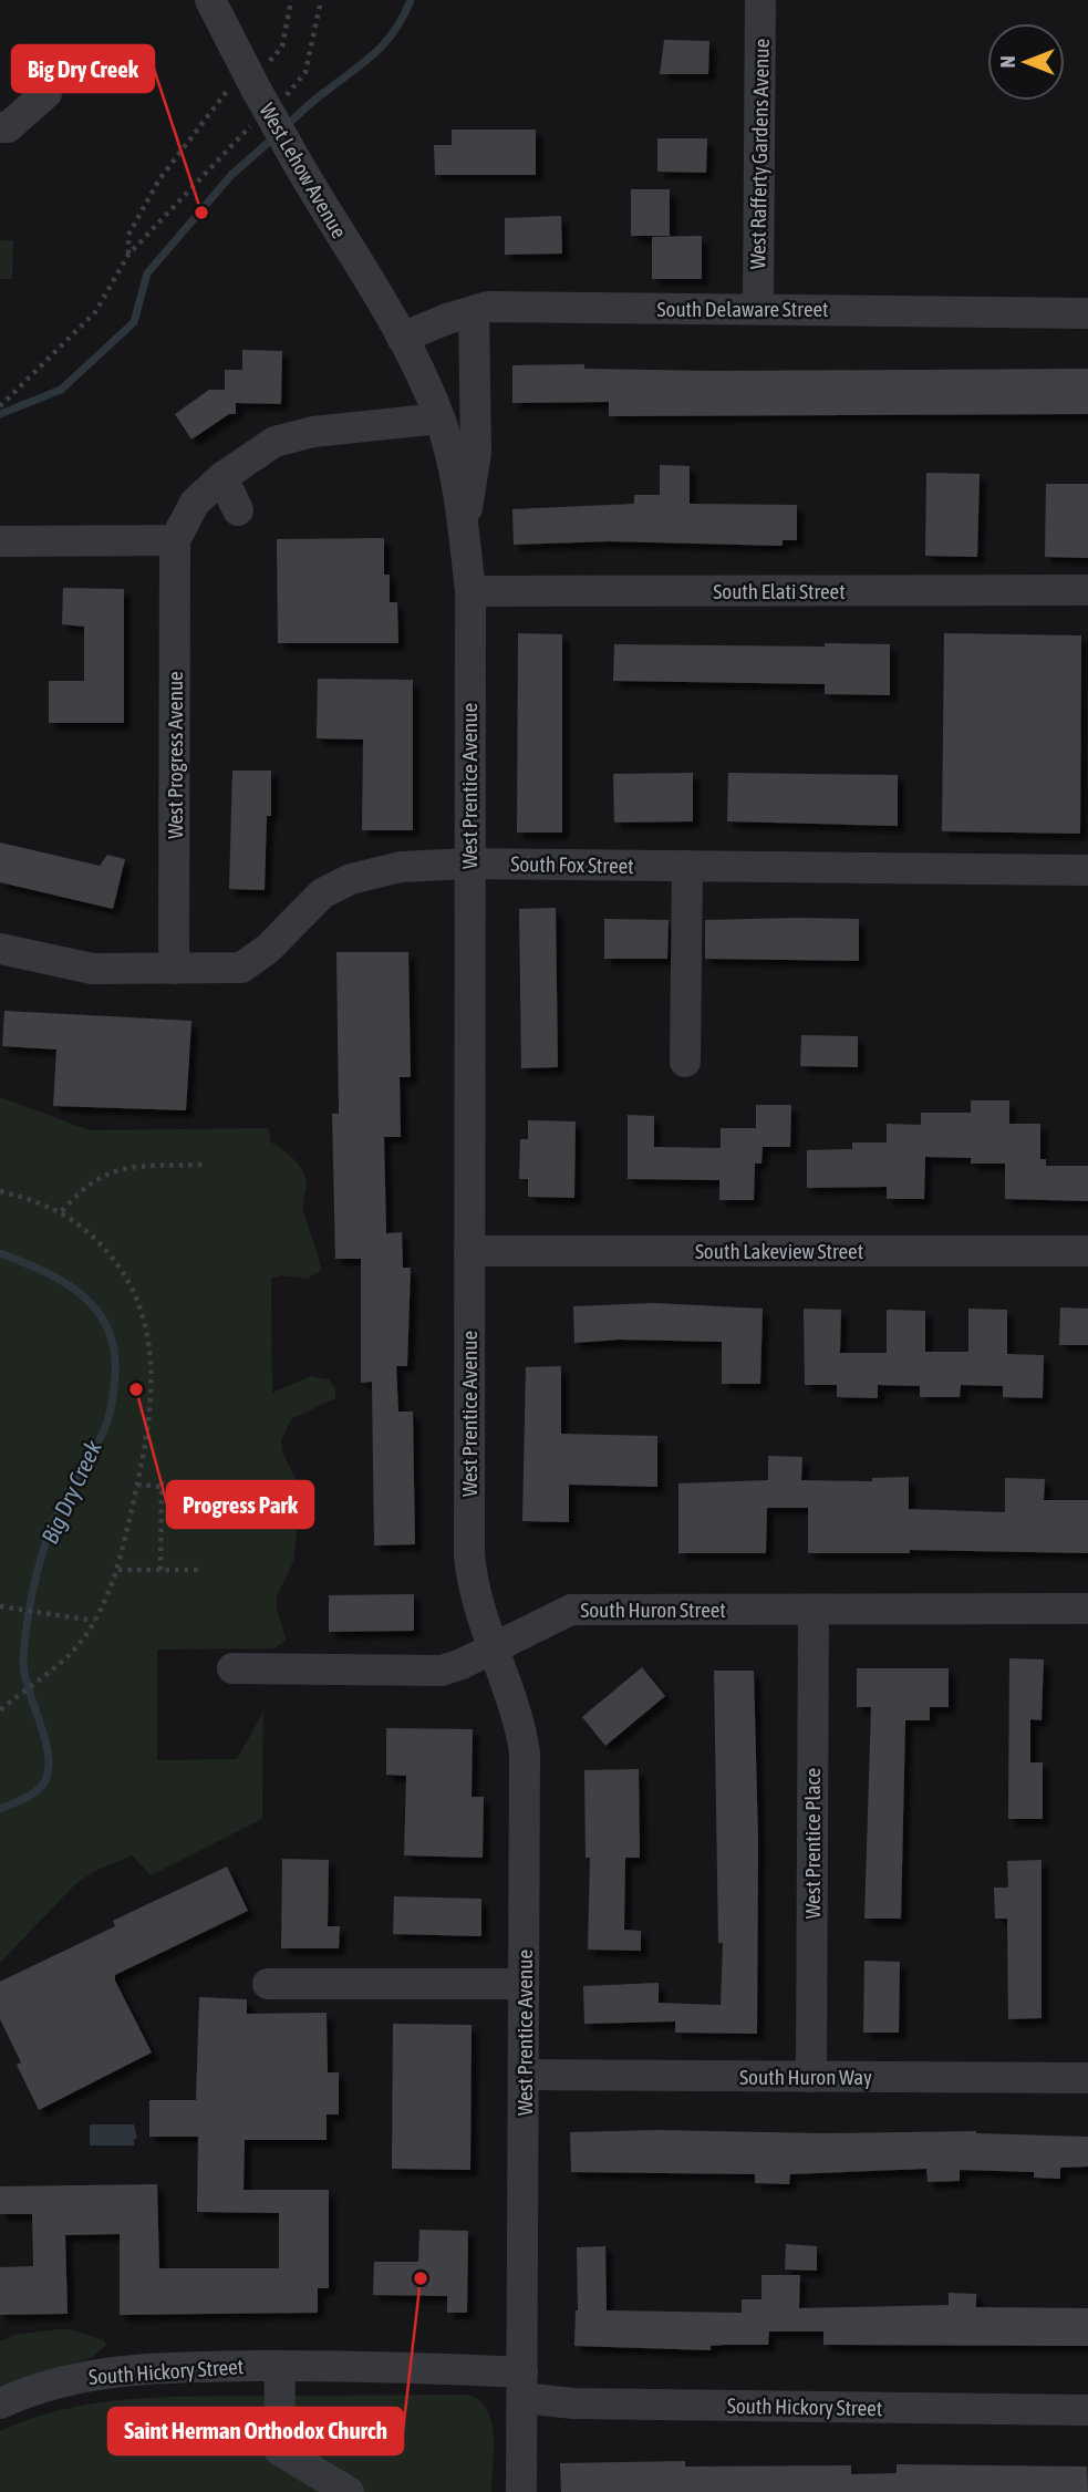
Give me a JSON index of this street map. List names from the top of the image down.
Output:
{
  "streets": {
    "street": [
      "West Rafferty Gardens Avenue",
      "West Lehow Avenue",
      "South Delaware Street",
      "South Elati Street",
      "West Progress Avenue",
      "West Prentice Avenue",
      "South Fox Street",
      "South Lakeview Street",
      "South Huron Street",
      "West Prentice Place",
      "South Huron Way",
      "South Hickory Street"
    ]
  },
  "crossings": [
    ["West Rafferty Gardens Avenue", "South Delaware Street"],
    ["West Lehow Avenue", "South Delaware Street"],
    ["West Lehow Avenue", "West Prentice Avenue"],
    ["South Delaware Street", "West Prentice Avenue"],
    ["South Elati Street", "West Prentice Avenue"],
    ["West Progress Avenue", "South Fox Street"],
    ["West Prentice Avenue", "South Fox Street"],
    ["West Prentice Avenue", "South Lakeview Street"],
    ["West Prentice Avenue", "South Huron Street"],
    ["West Prentice Avenue", "South Huron Way"],
    ["West Prentice Avenue", "South Hickory Street"],
    ["South Huron Street", "West Prentice Place"],
    ["West Prentice Place", "South Huron Way"]
  ],
  "water": ["Big Dry Creek"],
  "places": ["Big Dry Creek", "Progress Park", "Saint Herman Orthodox Church"],
  "north": "left"
}
